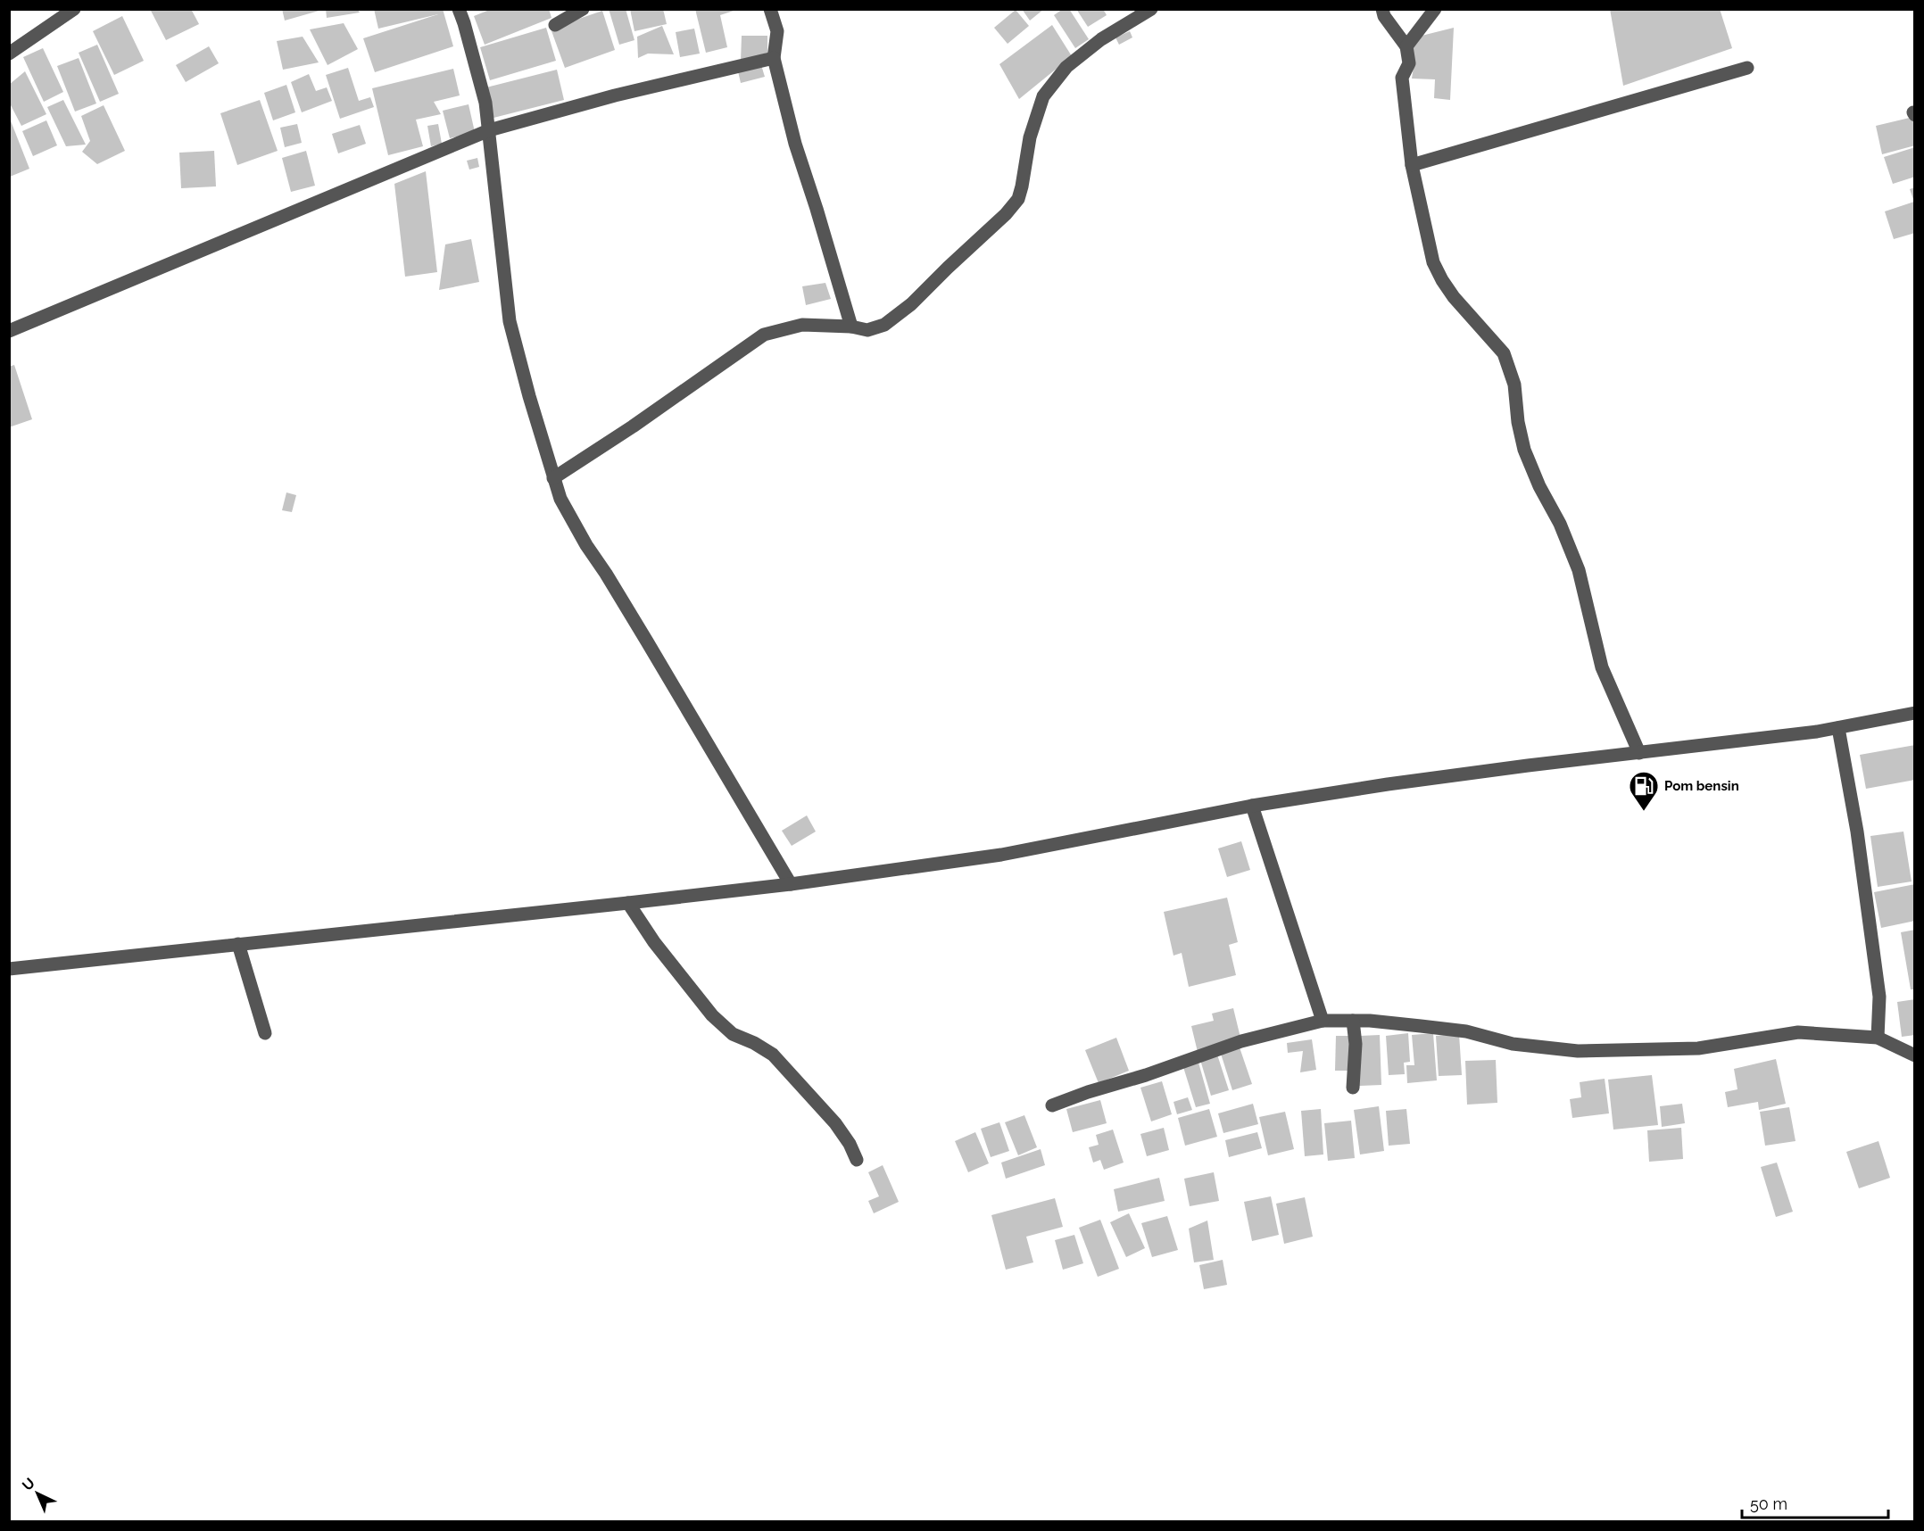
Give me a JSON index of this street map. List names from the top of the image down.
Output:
{
  "places": {
    "fuel station": ["Pom bensin"]
  },
  "scale_bar": "50 m",
  "north": "top left"
}
